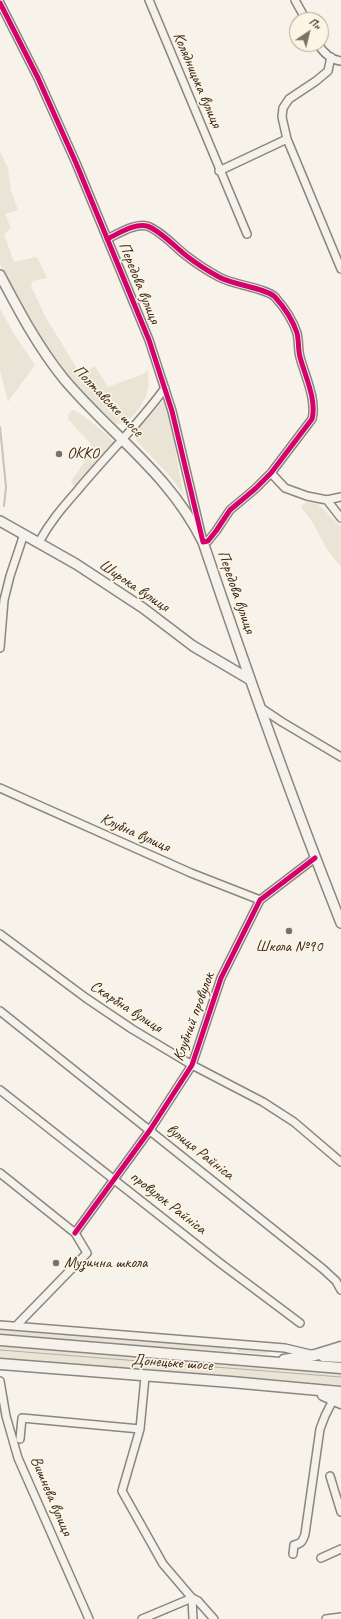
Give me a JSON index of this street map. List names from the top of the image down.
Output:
{
  "streets": {
    "highway": ["Донецьке шосе"],
    "main road": ["Передова вулиця", "Полтавське шосе", "Широка вулиця"],
    "street": [
      "Колядницька вулиця",
      "Клубна вулиця",
      "Скарбна вулиця",
      "Клубний провулок",
      "вулиця Райніса",
      "провулок Райніса",
      "Вишнева вулиця"
    ]
  },
  "crossings": [
    ["Передова вулиця", "Полтавське шосе"],
    ["Передова вулиця", "Широка вулиця"],
    ["Передова вулиця", "Клубний провулок"],
    ["Клубна вулиця", "Клубний провулок"],
    ["Скарбна вулиця", "Клубний провулок"],
    ["Клубний провулок", "вулиця Райніса"],
    ["Клубний провулок", "провулок Райніса"]
  ],
  "places": ["ОККО", "Школа №90", "Музична школа"],
  "north": "top right"
}
